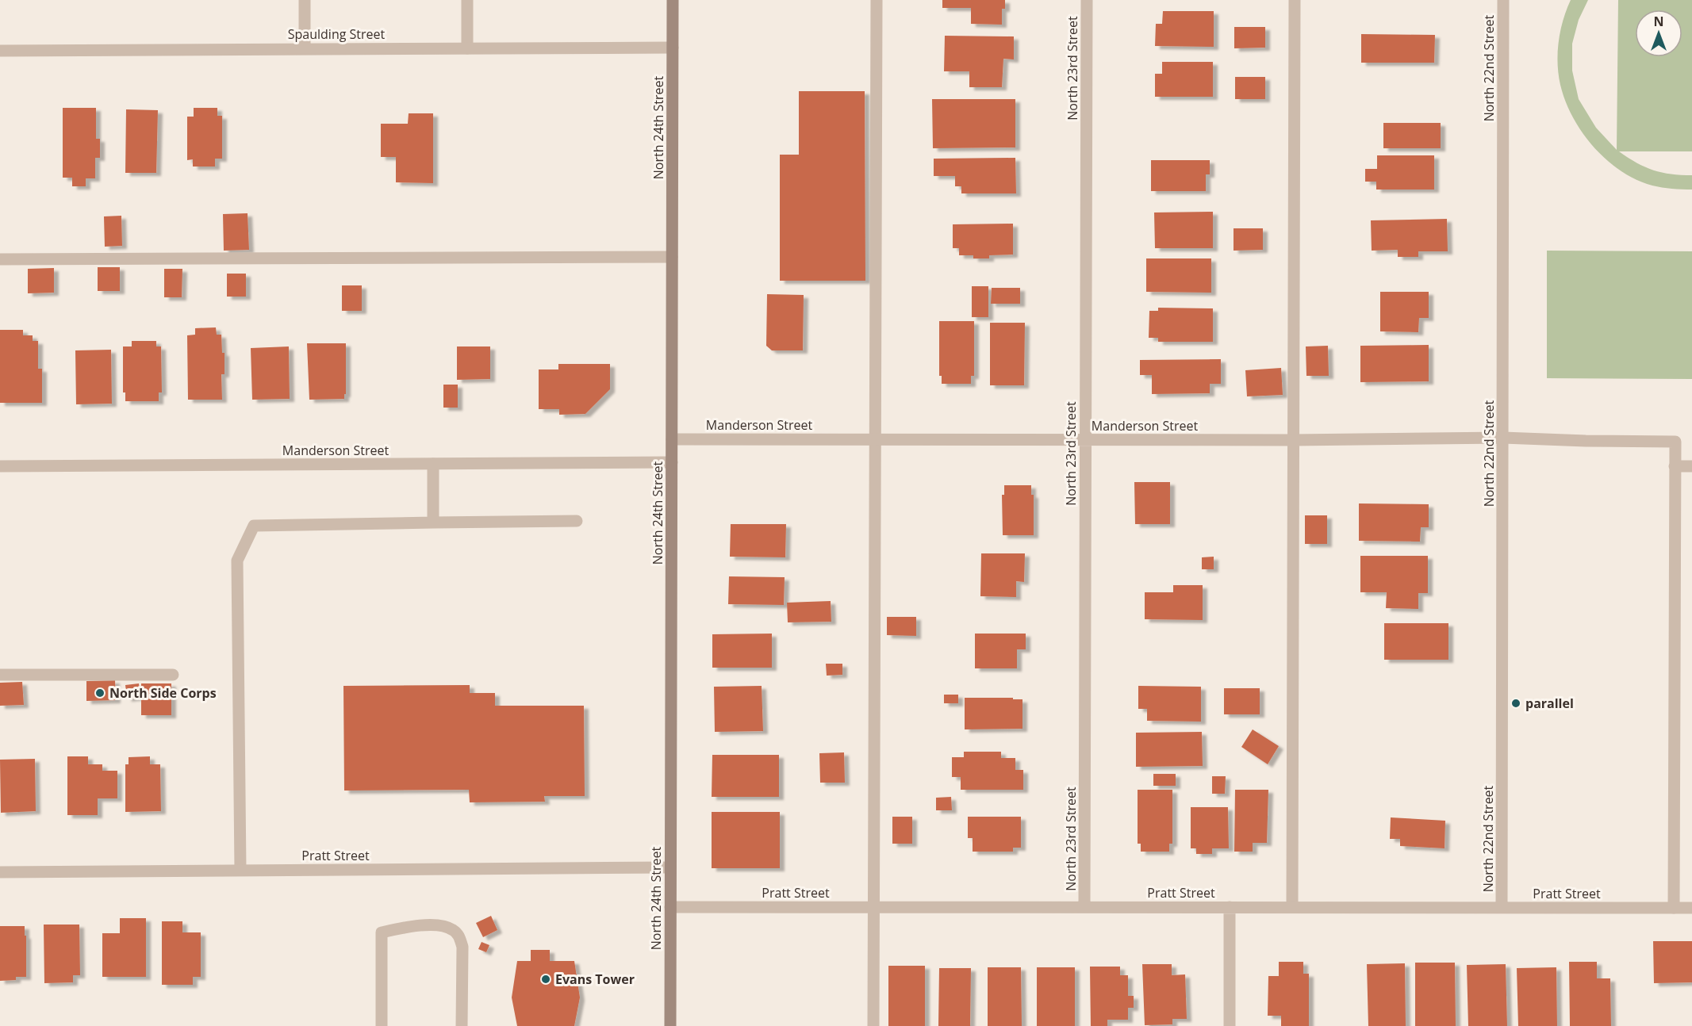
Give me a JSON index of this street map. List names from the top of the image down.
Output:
{
  "streets": {
    "main road": ["North 24th Street"],
    "street": [
      "Spaulding Street",
      "North 23rd Street",
      "North 22nd Street",
      "Manderson Street",
      "Pratt Street"
    ]
  },
  "crossings": [
    ["Spaulding Street", "North 24th Street"],
    ["North 23rd Street", "Manderson Street"],
    ["North 23rd Street", "Pratt Street"],
    ["North 22nd Street", "Manderson Street"],
    ["North 22nd Street", "Pratt Street"],
    ["North 24th Street", "Manderson Street"],
    ["North 24th Street", "Pratt Street"]
  ],
  "places": ["North Side Corps", "parallel", "Evans Tower"],
  "north": "top"
}
